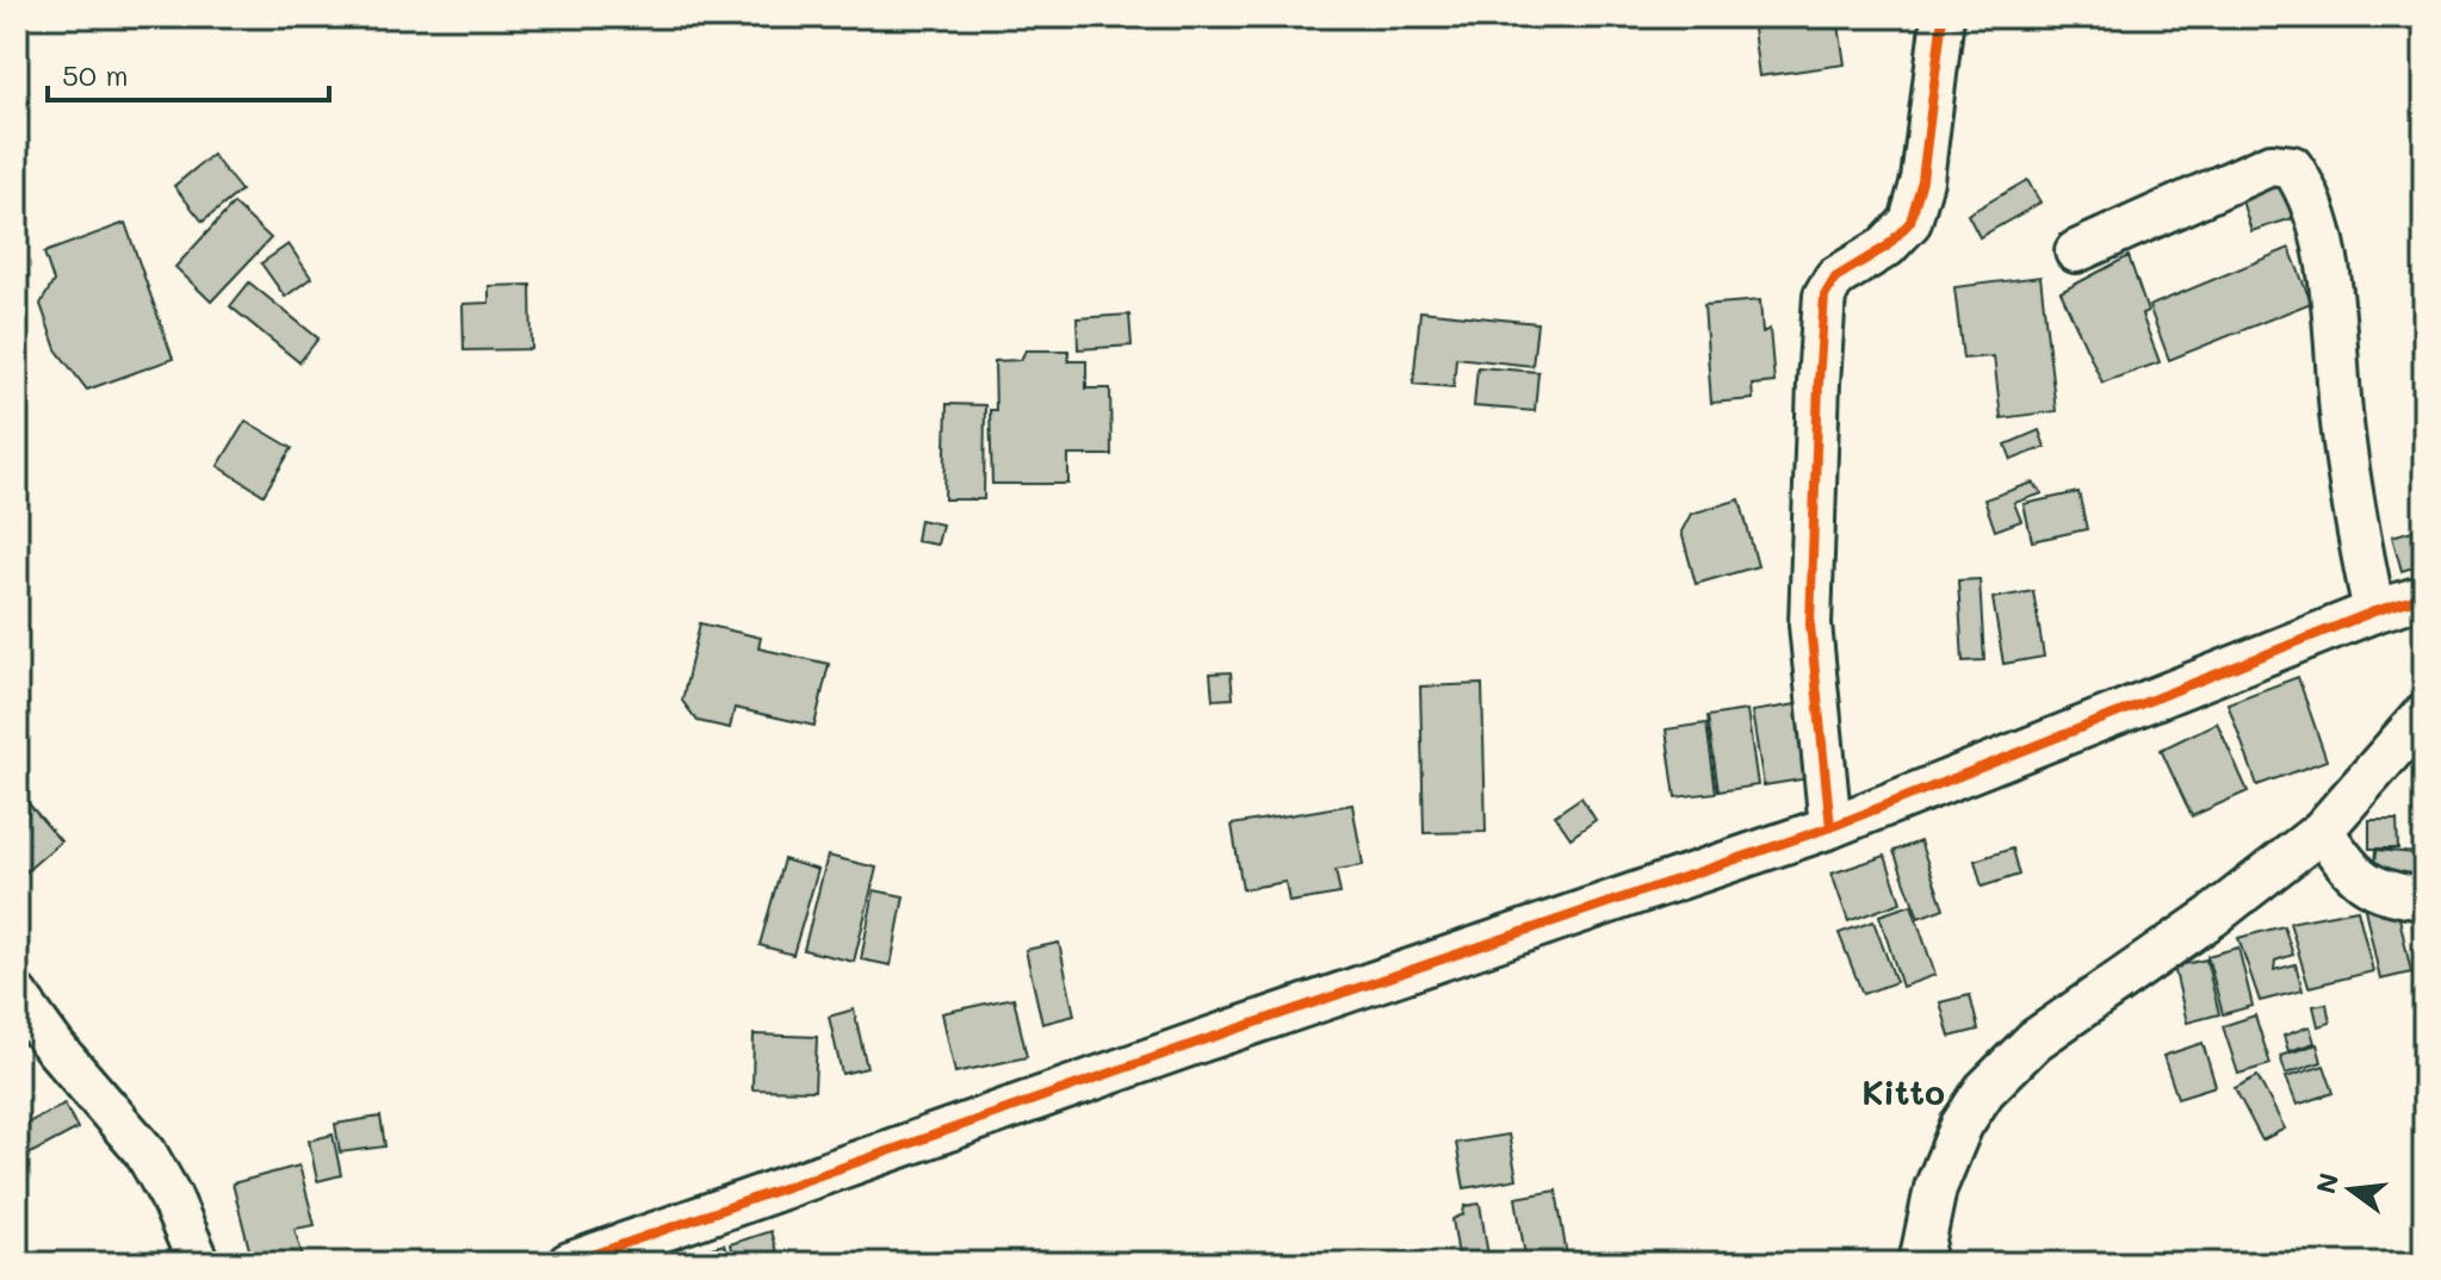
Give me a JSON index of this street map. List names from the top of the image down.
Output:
{
  "districts": ["Kitto"],
  "scale_bar": "50 m",
  "north": "left"
}
